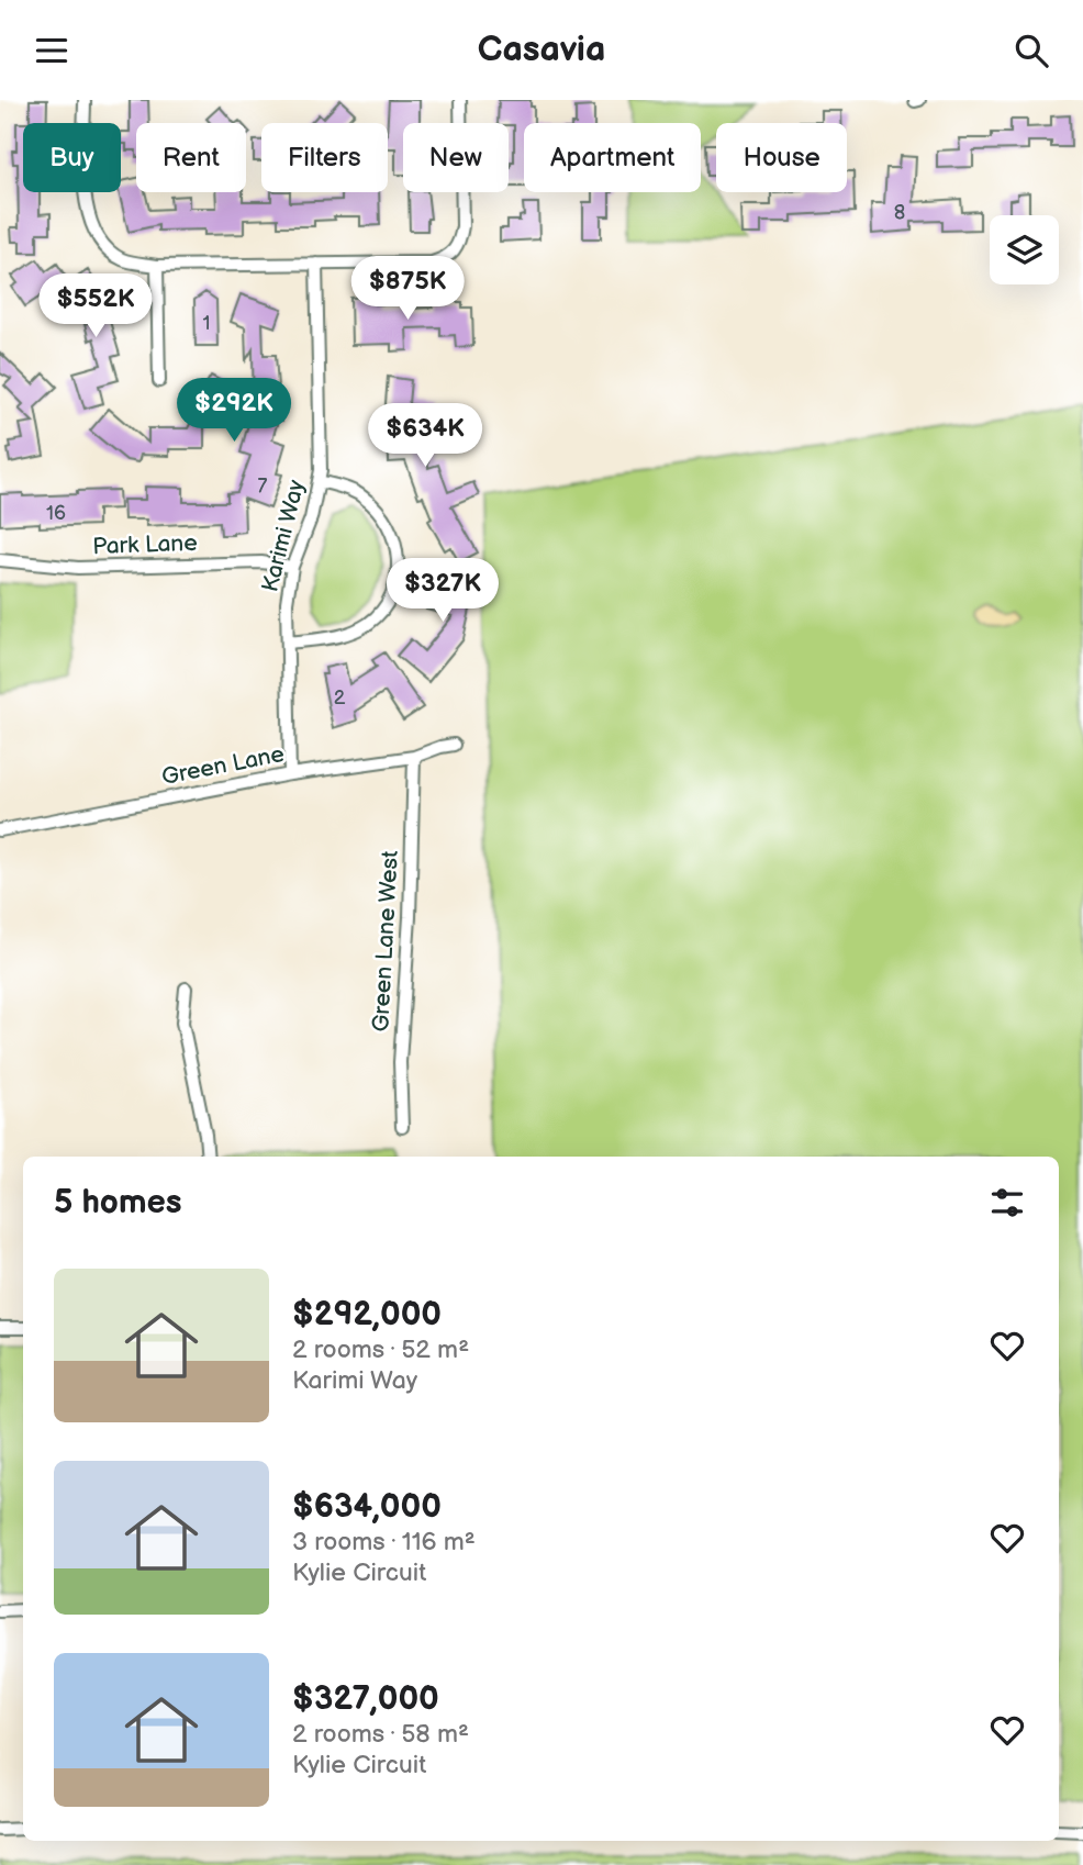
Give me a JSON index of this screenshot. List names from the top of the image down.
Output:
{
  "streets": {
    "street": [
      "Karimi Way",
      "Park Lane",
      "Green Lane",
      "Green Lane West"
    ]
  },
  "crossings": [
    ["Karimi Way", "Park Lane"],
    ["Karimi Way", "Green Lane"],
    ["Green Lane", "Green Lane West"]
  ],
  "house_numbers": [
    "8",
    "1",
    "7",
    "16",
    "2"
  ],
  "page": {
    "header": "Casavia",
    "chip": [
      "Buy",
      "Rent",
      "Filters",
      "New",
      "Apartment",
      "House"
    ],
    "price": [
      "$875K",
      "$552K",
      "$292K",
      "$634K",
      "$327K"
    ],
    "heading": "5 homes",
    "list": [
      {
        "name": "$292,000",
        "note": "2 rooms · 52 m² · Karimi Way"
      },
      {
        "name": "$634,000",
        "note": "3 rooms · 116 m² · Kylie Circuit"
      },
      {
        "name": "$327,000",
        "note": "2 rooms · 58 m² · Kylie Circuit"
      }
    ]
  }
}
